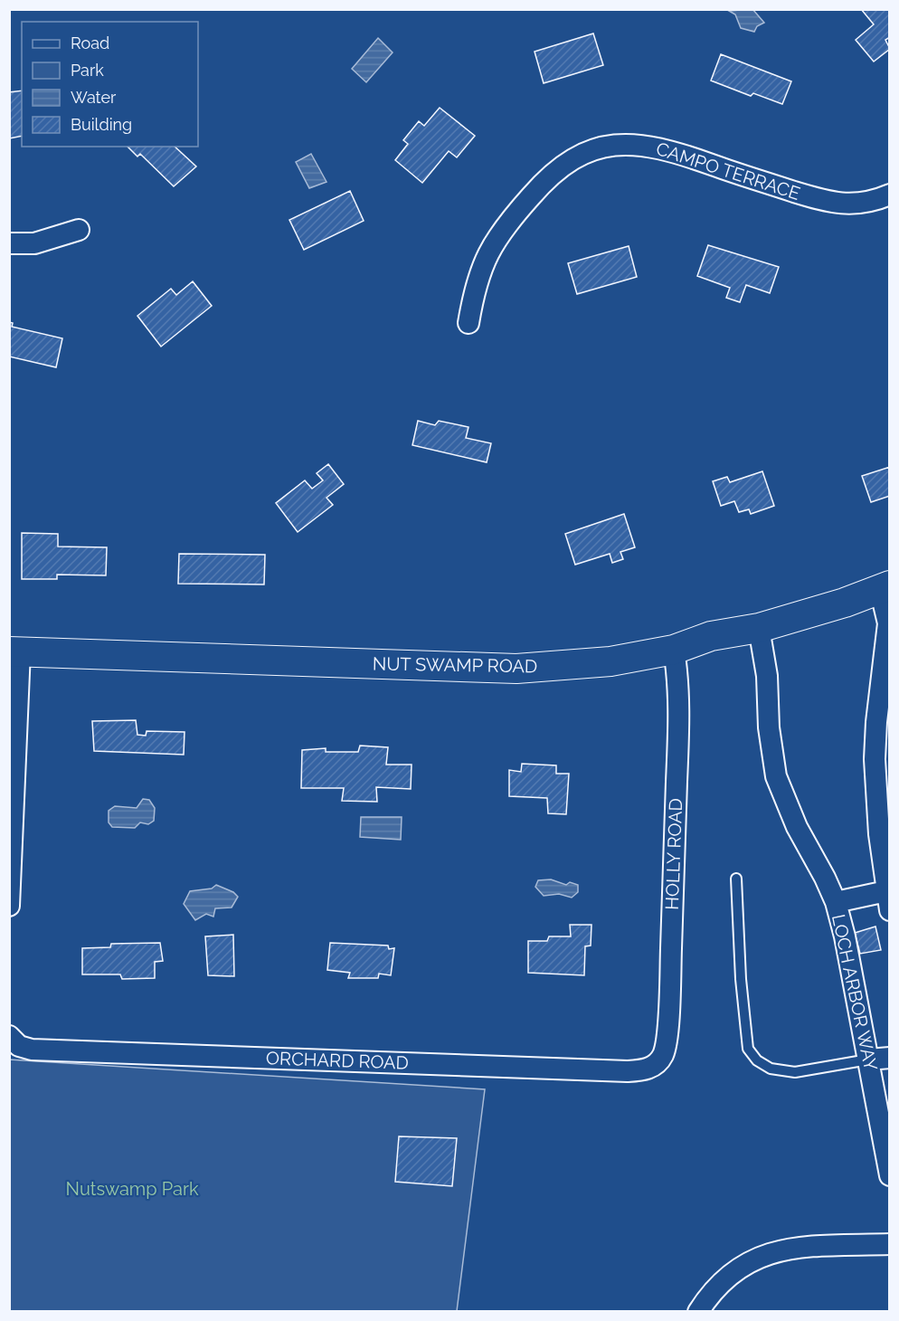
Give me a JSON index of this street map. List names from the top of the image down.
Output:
{
  "streets": {
    "main road": ["NUT SWAMP ROAD"],
    "street": [
      "CAMPO TERRACE",
      "HOLLY ROAD",
      "LOCH ARBOR WAY",
      "ORCHARD ROAD"
    ]
  },
  "crossings": [
    ["NUT SWAMP ROAD", "HOLLY ROAD"],
    ["NUT SWAMP ROAD", "LOCH ARBOR WAY"],
    ["HOLLY ROAD", "ORCHARD ROAD"]
  ],
  "parks": ["Nutswamp Park"],
  "legend": [
    "Road",
    "Park",
    "Water",
    "Building"
  ]
}
